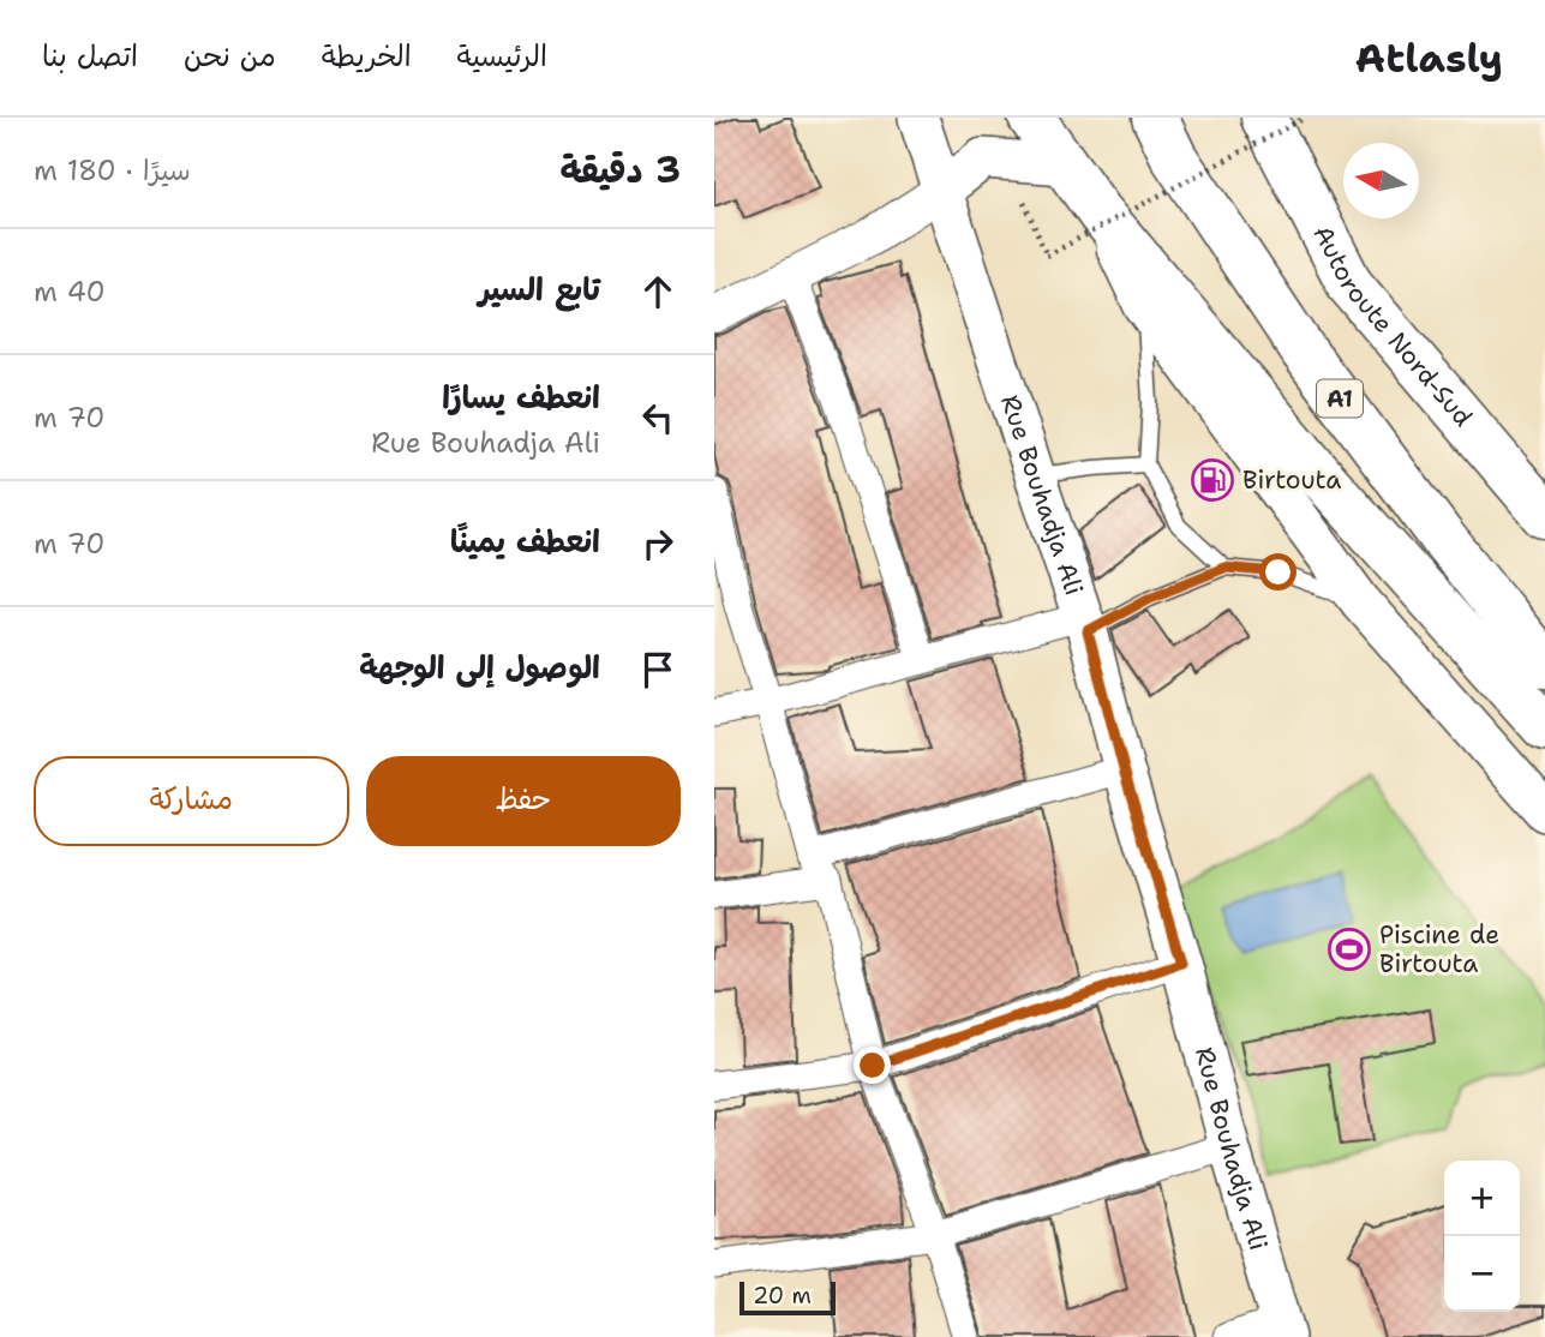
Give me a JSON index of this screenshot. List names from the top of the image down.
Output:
{
  "streets": {
    "highway": ["Autoroute Nord-Sud", "A1"],
    "main road": ["Rue Bouhadja Ali"]
  },
  "places": {
    "fuel station": ["Birtouta"],
    "sports": ["Piscine de Birtouta"]
  },
  "scale_bar": "20 m",
  "north": "left",
  "page": {
    "header": "Atlasly",
    "nav": [
      "الرئيسية",
      "الخريطة",
      "من نحن",
      "اتصل بنا"
    ],
    "heading": ["3 دقيقة", "سيرًا · 180 m"],
    "list": [
      ["تابع السير", "40 m"],
      ["انعطف يسارًا", "Rue Bouhadja Ali", "70 m"],
      ["انعطف يمينًا", "70 m"],
      "الوصول إلى الوجهة"
    ],
    "buttons": ["حفظ", "مشاركة"],
    "map_buttons": ["+", "−"],
    "scale": "20 m"
  }
}
